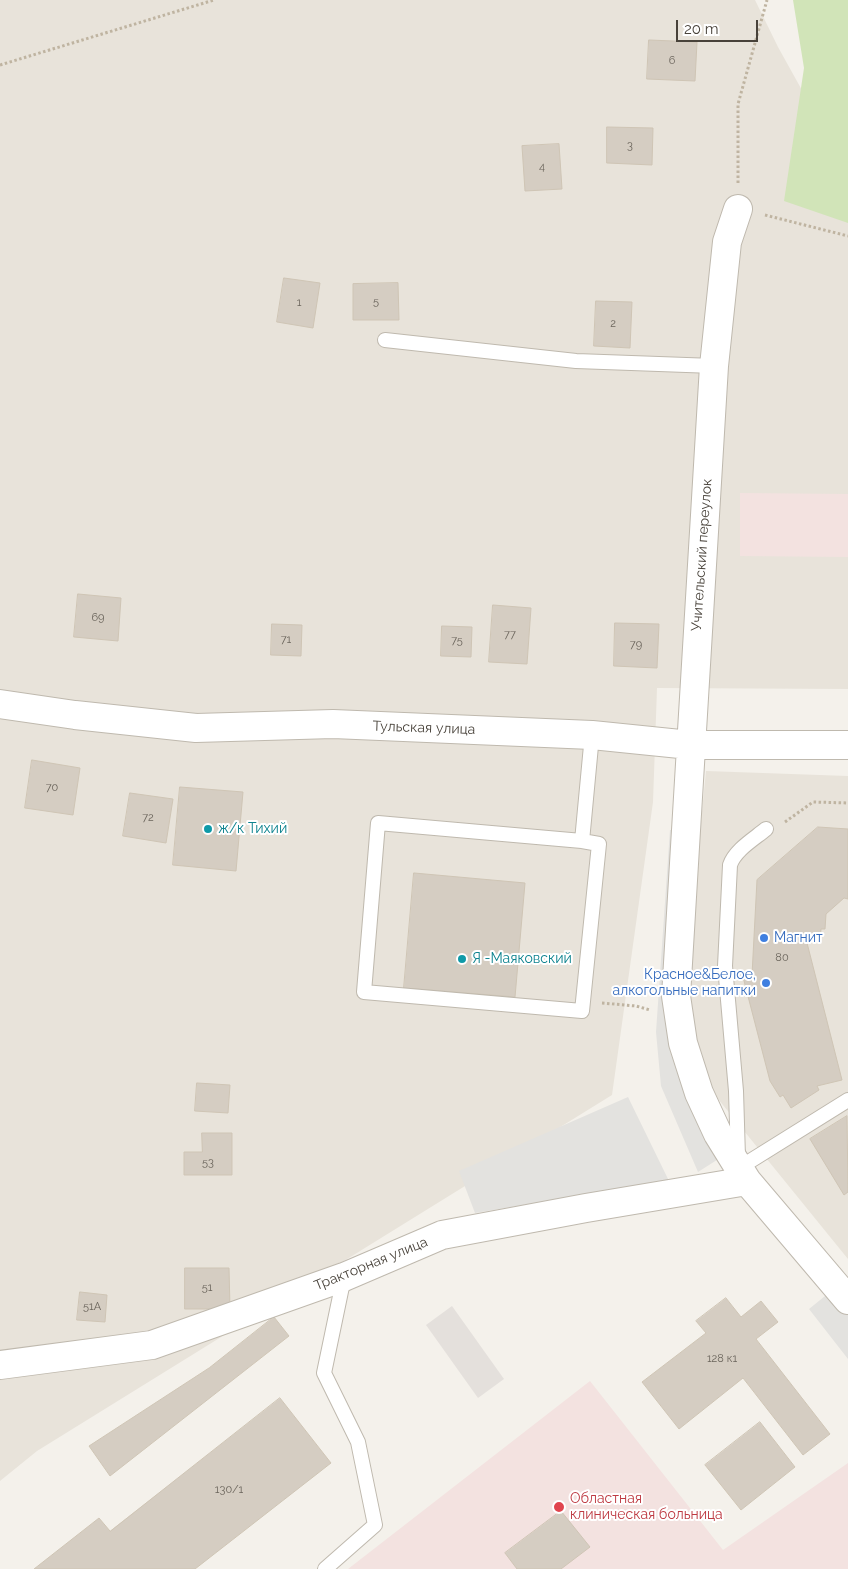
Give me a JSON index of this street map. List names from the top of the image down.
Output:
{
  "streets": {
    "street": ["Учительский переулок", "Тульская улица", "Тракторная улица"]
  },
  "crossings": [
    ["Учительский переулок", "Тульская улица"],
    ["Учительский переулок", "Тракторная улица"]
  ],
  "places": [
    "ж/к Тихий",
    "Магнит",
    "Я -Маяковский",
    "Красное&Белое, алкогольные напитки",
    "Областная клиническая больница"
  ],
  "house_numbers": [
    "6",
    "3",
    "4",
    "5",
    "1",
    "2",
    "69",
    "77",
    "71",
    "75",
    "79",
    "70",
    "72",
    "80",
    "53",
    "51",
    "51А",
    "128 к1",
    "130/1"
  ],
  "scale_bar": "20 m"
}
